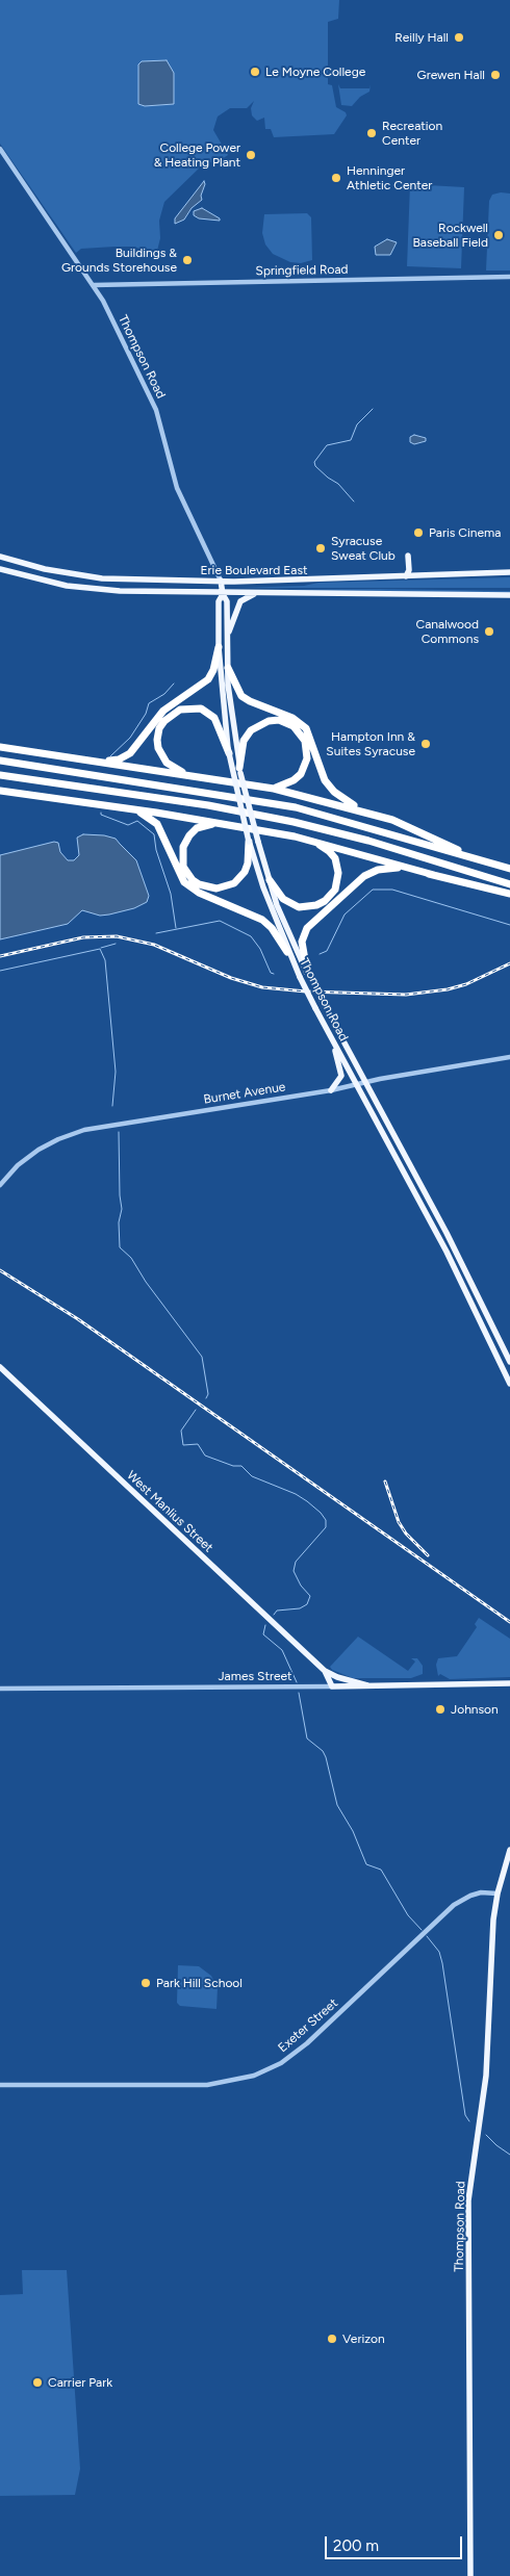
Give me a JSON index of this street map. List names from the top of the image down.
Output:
{
  "streets": {
    "main road": [
      "Thompson Road",
      "Erie Boulevard East",
      "West Manlius Street",
      "James Street"
    ],
    "street": ["Springfield Road", "Burnet Avenue", "Exeter Street"]
  },
  "crossings": [
    ["Springfield Road", "Thompson Road"],
    ["Thompson Road", "Erie Boulevard East"],
    ["Thompson Road", "Burnet Avenue"],
    ["Thompson Road", "Exeter Street"],
    ["West Manlius Street", "James Street"]
  ],
  "places": [
    "Reilly Hall",
    "Le Moyne College",
    "Grewen Hall",
    "Recreation Center",
    "College Power & Heating Plant",
    "Henninger Athletic Center",
    "Rockwell Baseball Field",
    "Buildings & Grounds Storehouse",
    "Paris Cinema",
    "Syracuse Sweat Club",
    "Canalwood Commons",
    "Hampton Inn & Suites Syracuse",
    "Johnson",
    "Park Hill School",
    "Verizon",
    "Carrier Park"
  ],
  "scale_bar": "200 m"
}
